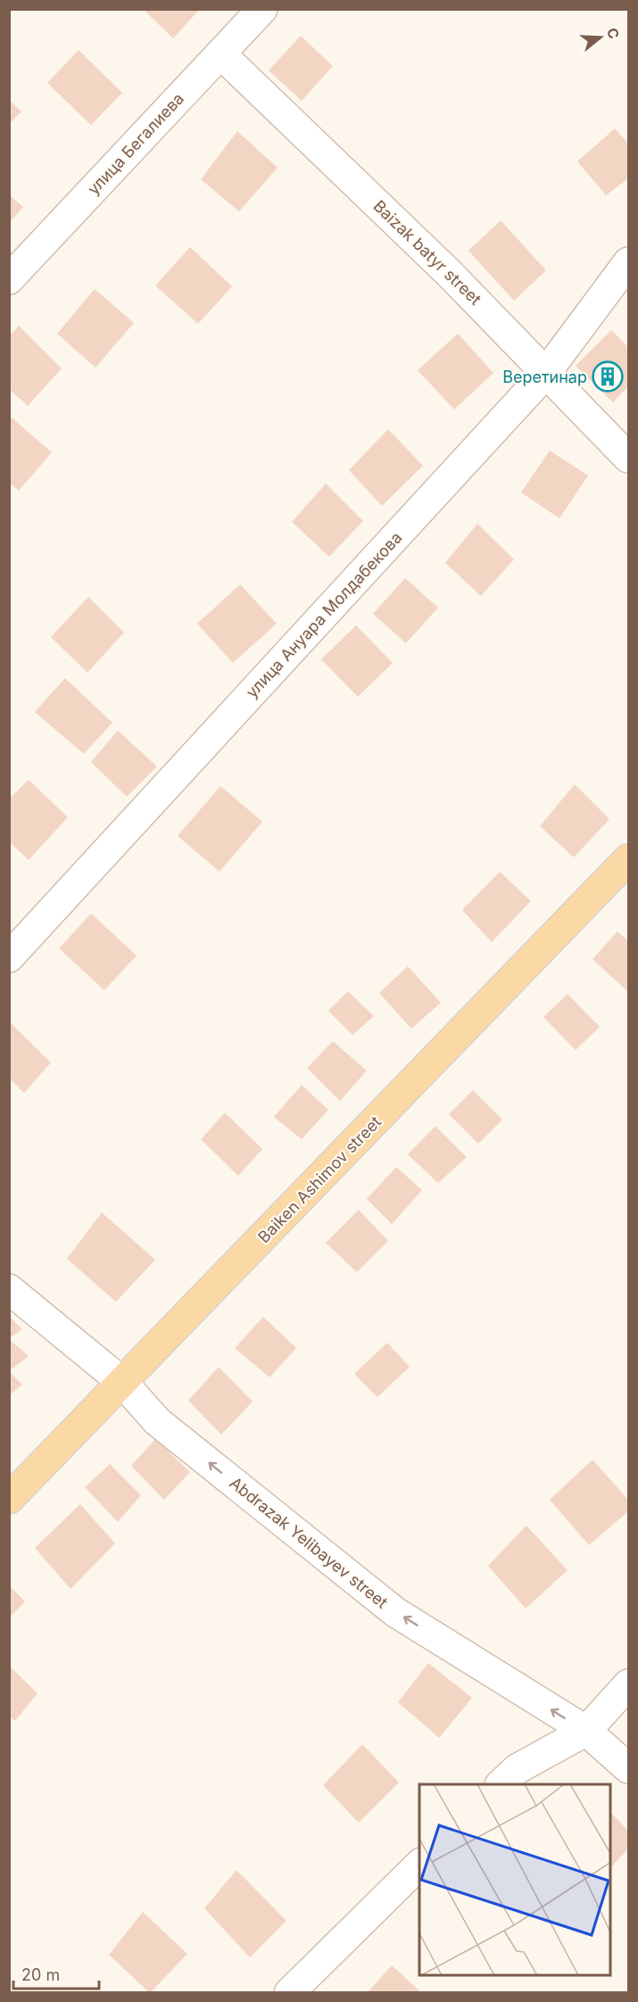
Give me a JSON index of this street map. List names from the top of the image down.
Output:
{
  "streets": {
    "main road": ["Baiken Ashimov street"],
    "street": [
      "улица Бегалиева",
      "Baizak batyr street",
      "улица Ануара Молдабекова",
      "Abdrazak Yelibayev street"
    ]
  },
  "crossings": [
    ["улица Бегалиева", "Baizak batyr street"],
    ["Baizak batyr street", "улица Ануара Молдабекова"],
    ["Baiken Ashimov street", "Abdrazak Yelibayev street"]
  ],
  "one_way": ["Abdrazak Yelibayev street"],
  "places": {
    "building": ["Веретинар"]
  },
  "scale_bar": "20 m",
  "north": "right"
}
